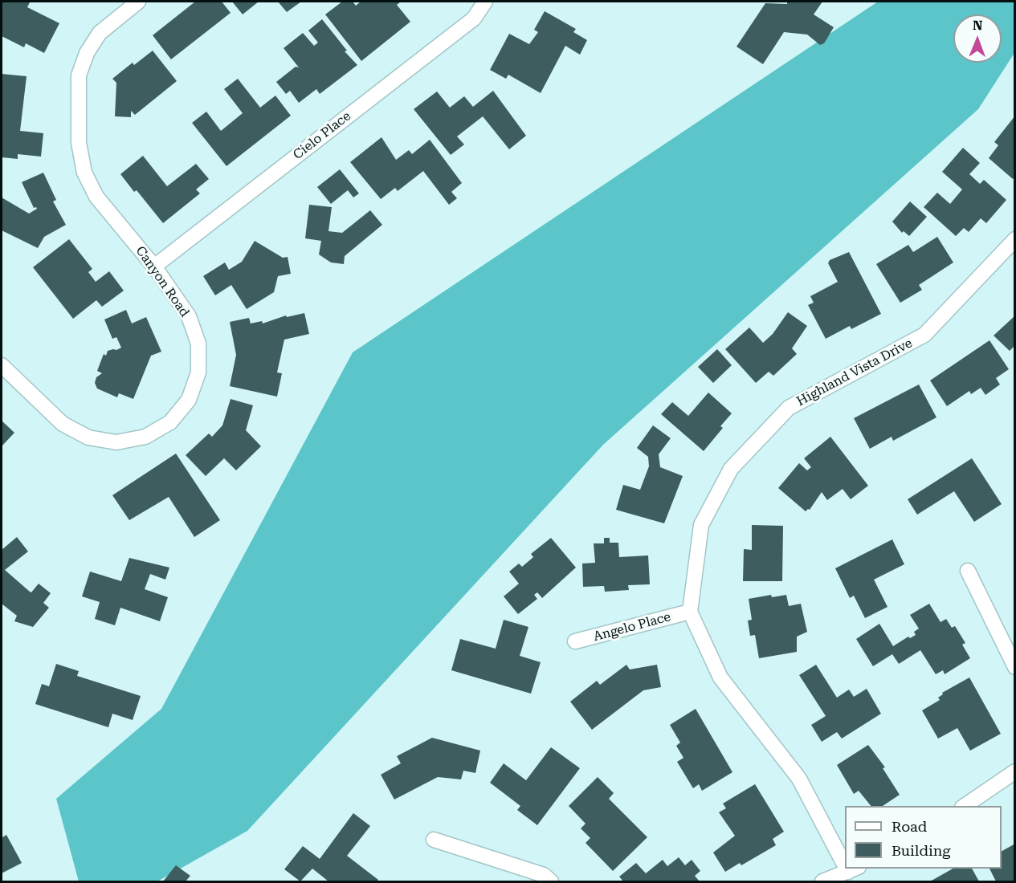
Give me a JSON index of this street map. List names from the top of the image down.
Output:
{
  "streets": {
    "street": [
      "Cielo Place",
      "Canyon Road",
      "Highland Vista Drive",
      "Angelo Place"
    ]
  },
  "crossings": [
    ["Cielo Place", "Canyon Road"],
    ["Highland Vista Drive", "Angelo Place"]
  ],
  "legend": ["Road", "Building"],
  "north": "top"
}
